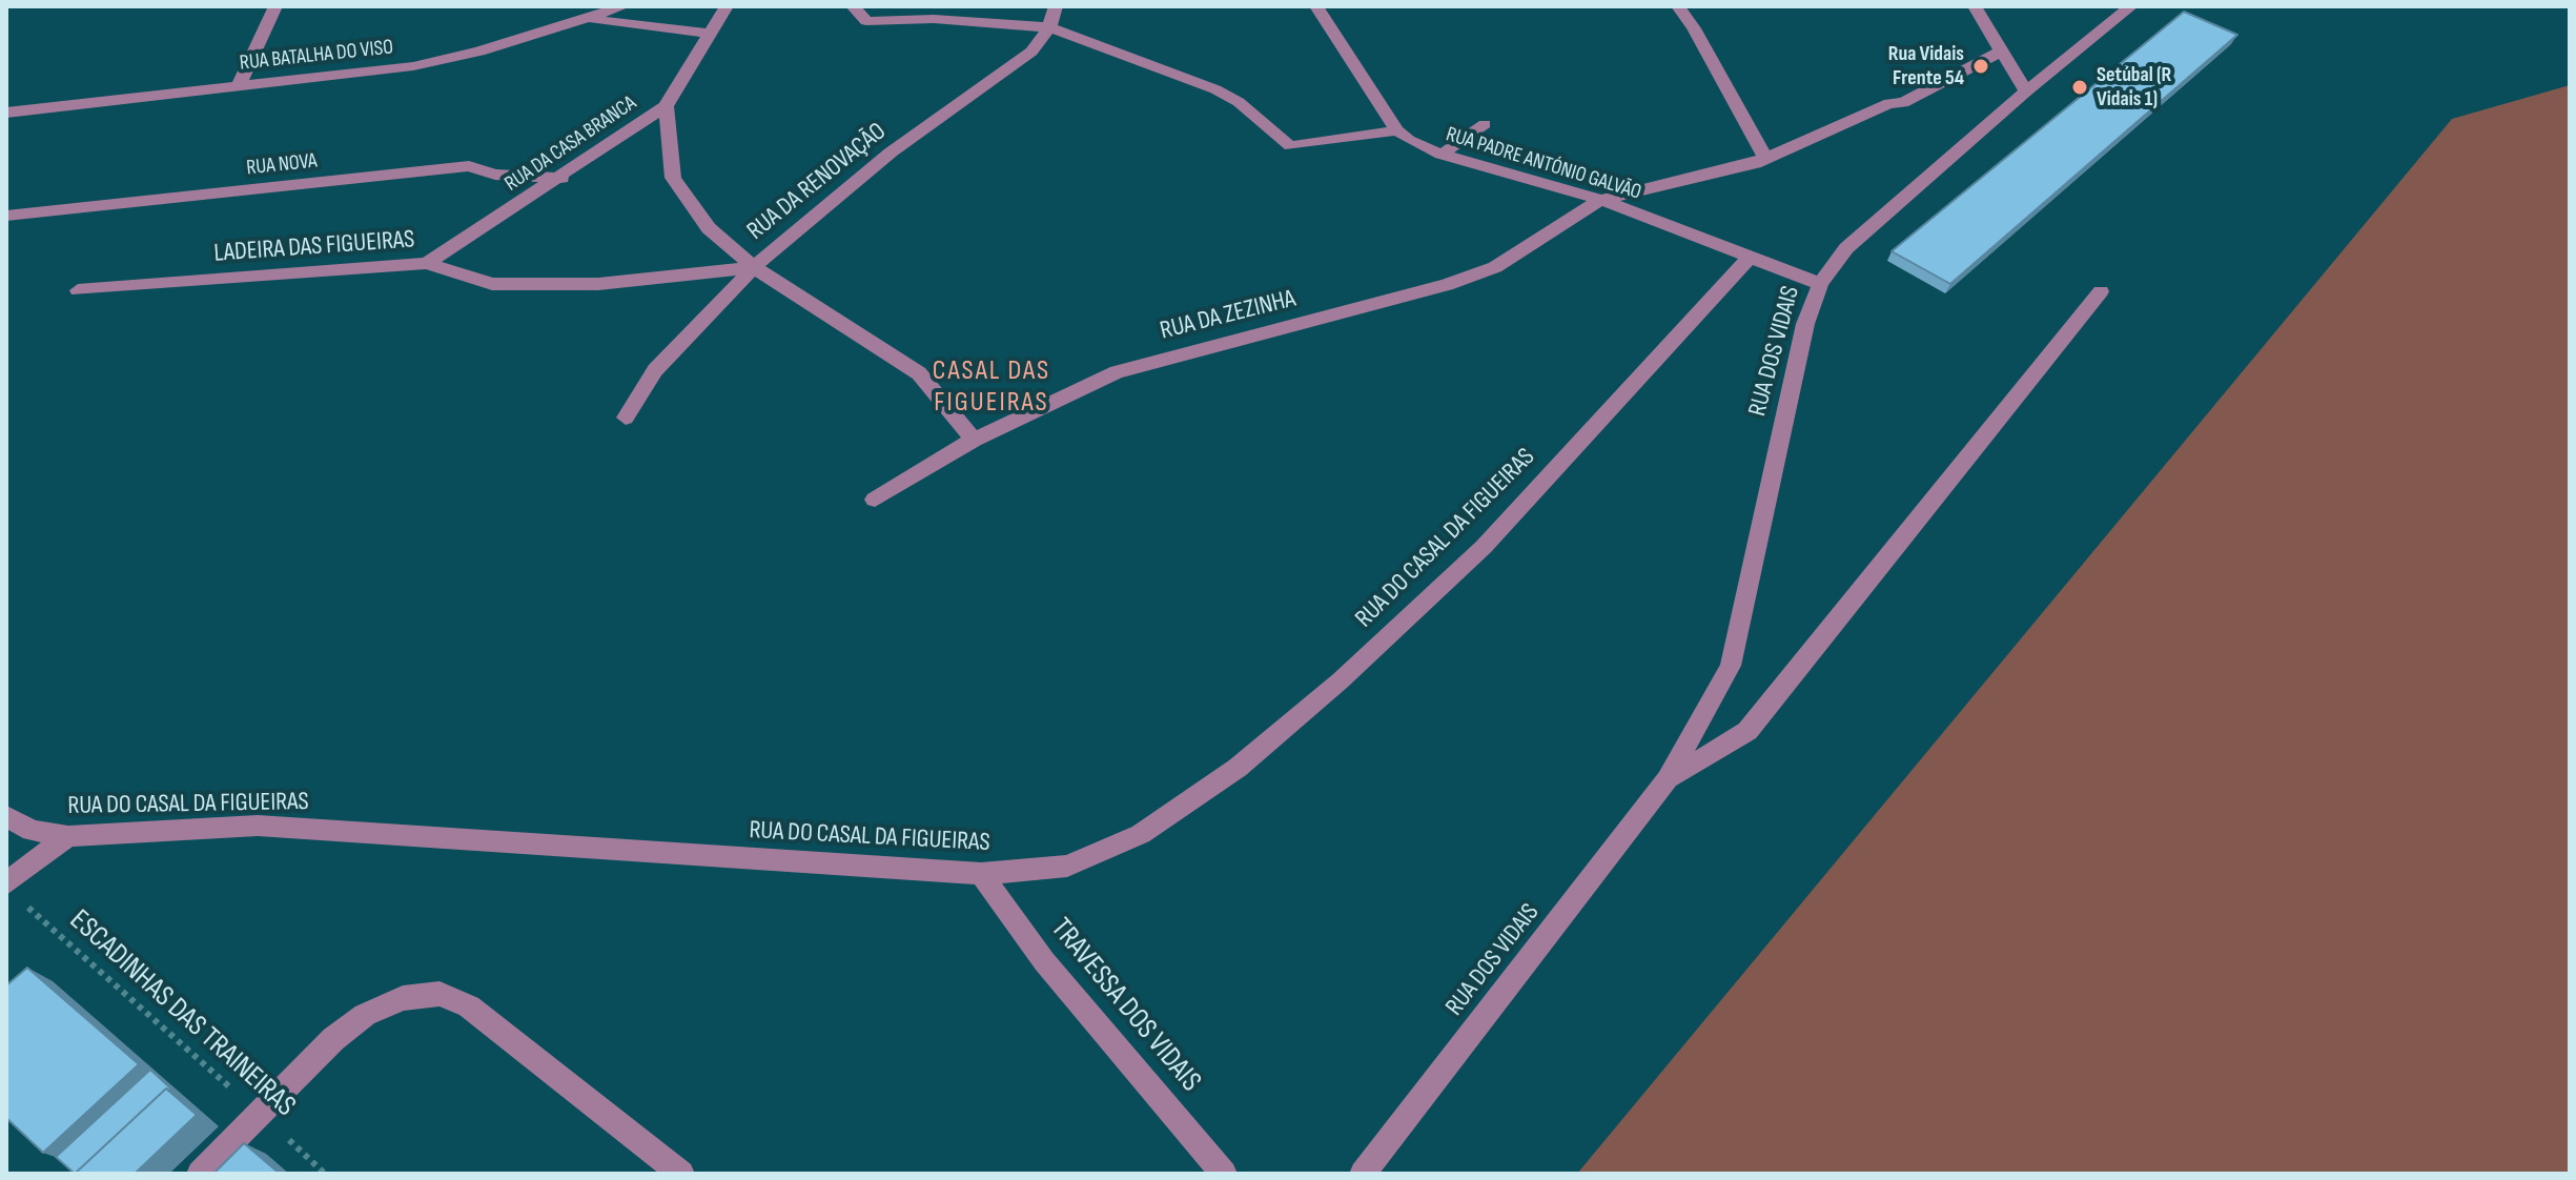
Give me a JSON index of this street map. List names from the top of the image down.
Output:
{
  "streets": {
    "street": [
      "RUA BATALHA DO VISO",
      "RUA DA CASA BRANCA",
      "RUA PADRE ANTÓNIO GALVÃO",
      "RUA NOVA",
      "RUA DA RENOVAÇÃO",
      "LADEIRA DAS FIGUEIRAS",
      "RUA DA ZEZINHA",
      "RUA DOS VIDAIS",
      "RUA DO CASAL DA FIGUEIRAS",
      "TRAVESSA DOS VIDAIS"
    ],
    "path": ["ESCADINHAS DAS TRAINEIRAS"]
  },
  "crossings": [
    ["RUA DA CASA BRANCA", "RUA NOVA"],
    ["RUA DA CASA BRANCA", "LADEIRA DAS FIGUEIRAS"],
    ["RUA PADRE ANTÓNIO GALVÃO", "RUA DA ZEZINHA"],
    ["RUA PADRE ANTÓNIO GALVÃO", "RUA DOS VIDAIS"],
    ["RUA PADRE ANTÓNIO GALVÃO", "RUA DO CASAL DA FIGUEIRAS"],
    ["RUA DA RENOVAÇÃO", "LADEIRA DAS FIGUEIRAS"],
    ["RUA DO CASAL DA FIGUEIRAS", "TRAVESSA DOS VIDAIS"]
  ],
  "districts": ["CASAL DAS FIGUEIRAS"],
  "places": ["Rua Vidais Frente 54", "Setúbal (R Vidais 1)"]
}
